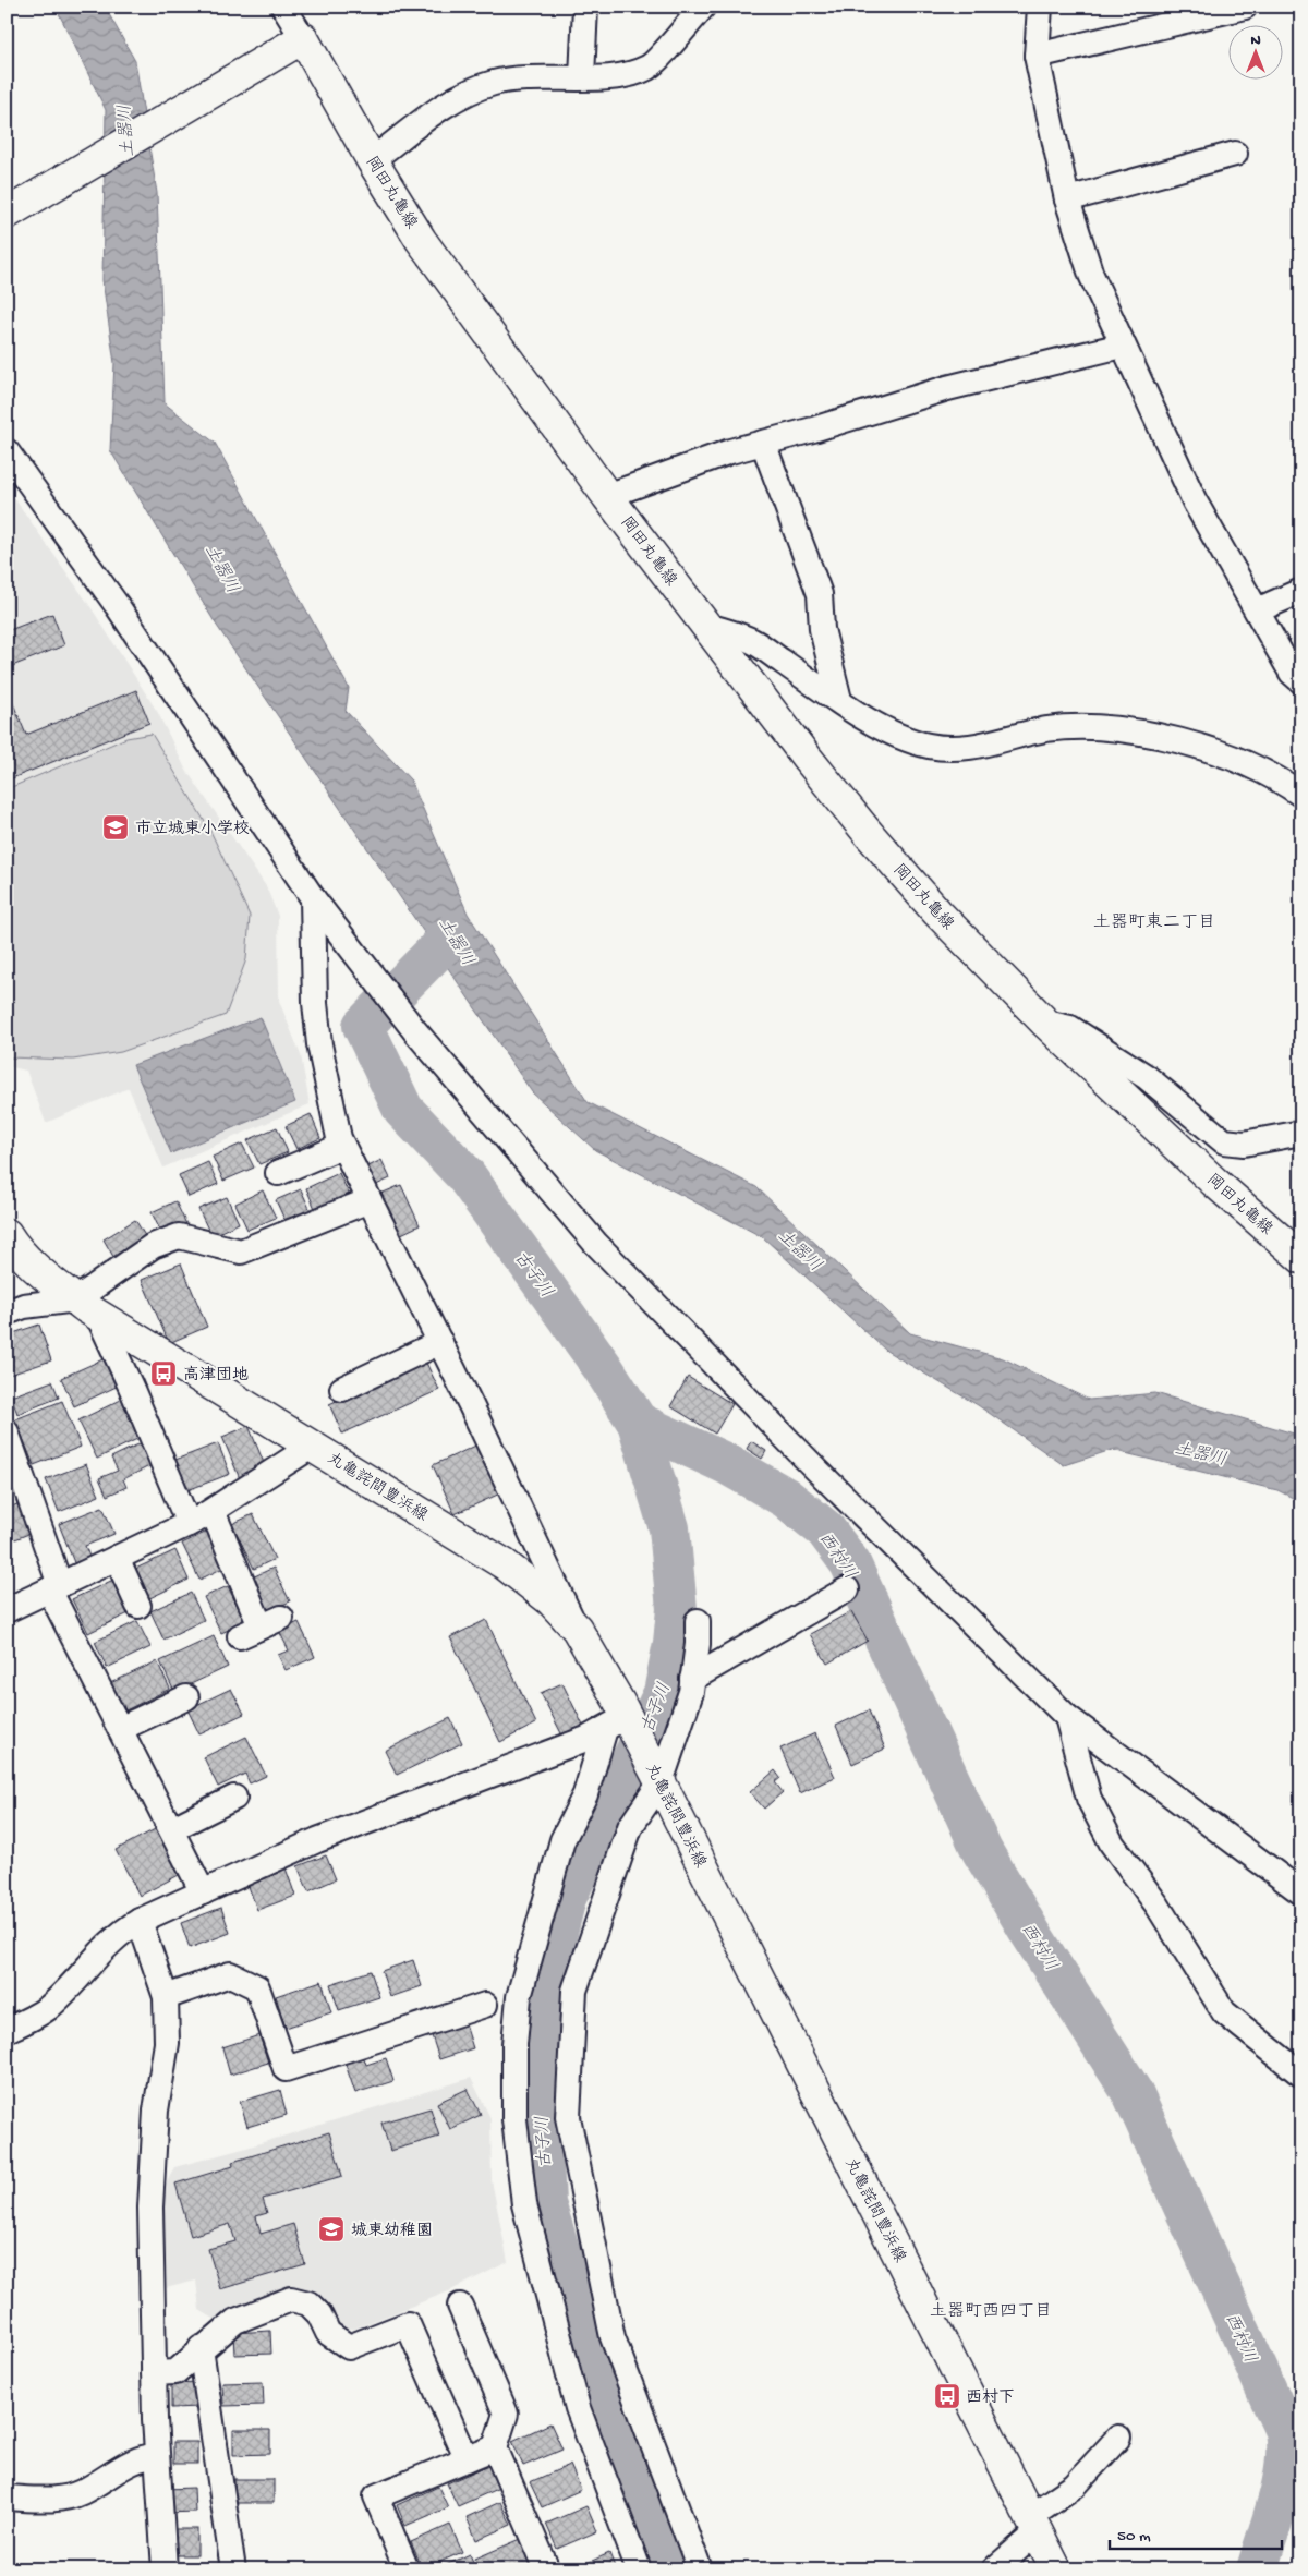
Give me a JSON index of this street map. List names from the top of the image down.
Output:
{
  "streets": {
    "main road": ["岡田丸亀線", "丸亀詫間豊浜線"]
  },
  "districts": ["土器町東二丁目", "土器町西四丁目"],
  "water": ["土器川", "古子川", "西村川"],
  "places": {
    "school or university": ["市立城東小学校", "城東幼稚園"],
    "bus stop": ["高津団地", "西村下"]
  },
  "scale_bar": "50 m",
  "north": "top"
}
